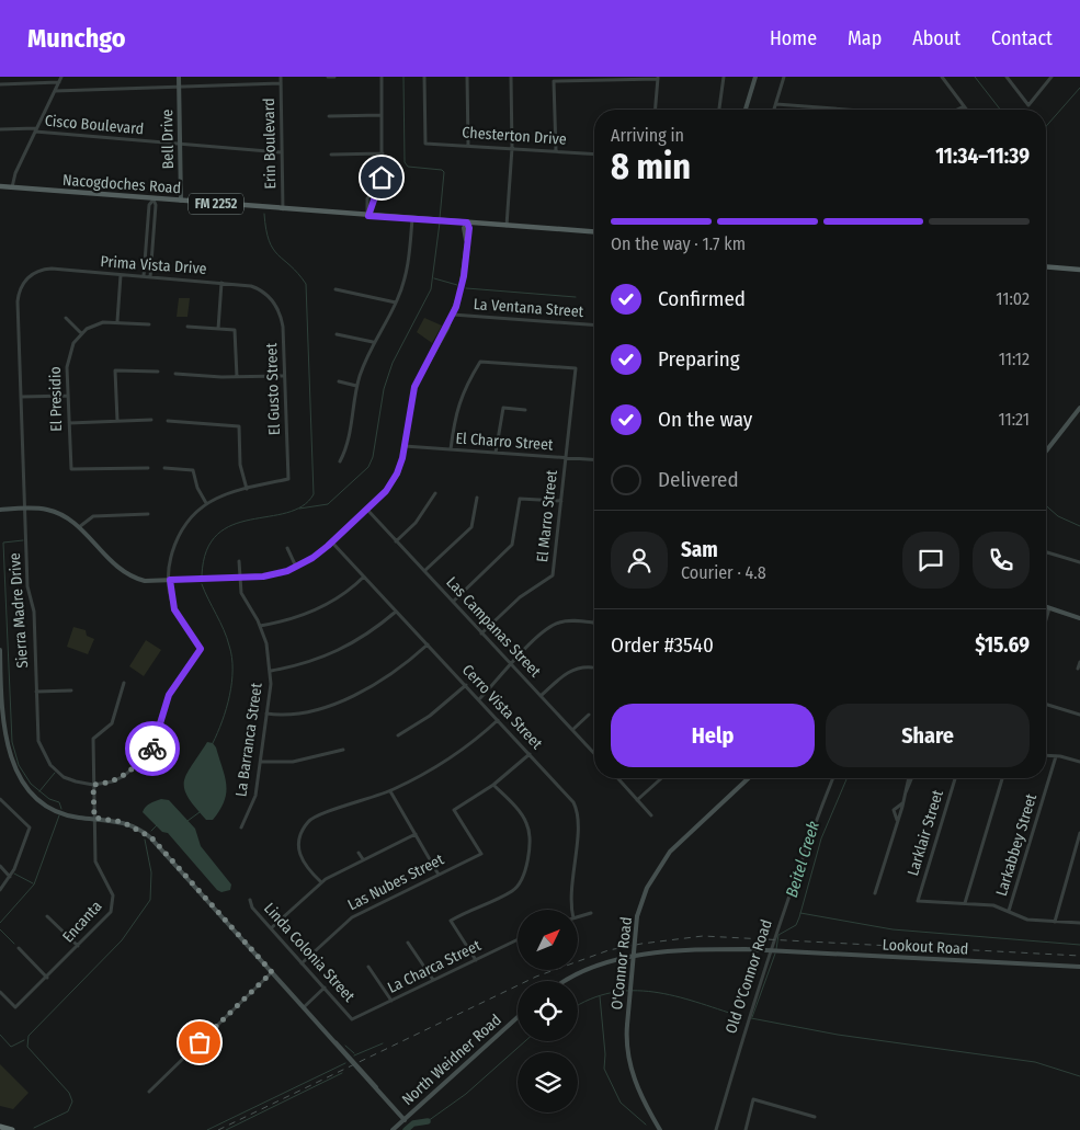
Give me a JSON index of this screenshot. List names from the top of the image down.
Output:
{
  "streets": {
    "main road": ["Nacogdoches Road", "FM 2252"],
    "street": [
      "Cisco Boulevard",
      "Chesterton Drive",
      "Bell Drive",
      "Erin Boulevard",
      "Prima Vista Drive",
      "La Ventana Street",
      "El Gusto Street",
      "El Presidio",
      "El Charro Street",
      "El Marro Street",
      "Sierra Madre Drive",
      "Las Campanas Street",
      "Cerro Vista Street",
      "La Barranca Street",
      "Larklair Street",
      "Larkabbey Street",
      "Las Nubes Street",
      "Encanta",
      "Lookout Road",
      "Linda Colonia Street",
      "O'Connor Road",
      "La Charca Street",
      "Old O'Connor Road",
      "North Weidner Road"
    ]
  },
  "crossings": [
    ["Cisco Boulevard", "Bell Drive"],
    ["Cisco Boulevard", "Erin Boulevard"],
    ["Bell Drive", "Nacogdoches Road"],
    ["Erin Boulevard", "Nacogdoches Road"],
    ["Prima Vista Drive", "El Gusto Street"],
    ["Prima Vista Drive", "Sierra Madre Drive"],
    ["El Charro Street", "El Marro Street"],
    ["El Marro Street", "Las Campanas Street"],
    ["Sierra Madre Drive", "Encanta"],
    ["Las Nubes Street", "Linda Colonia Street"],
    ["Lookout Road", "Old O'Connor Road"],
    ["Linda Colonia Street", "La Charca Street"]
  ],
  "water": ["Beitel Creek"],
  "north": "top right",
  "page": {
    "header": "Munchgo",
    "nav": [
      "Home",
      "Map",
      "About",
      "Contact"
    ],
    "heading": ["8 min", "Arriving in", "11:34–11:39"],
    "panel": [
      "Sam",
      "Courier · 4.8",
      "Order #3540",
      "$15.69"
    ],
    "bar": "On the way · 1.7 km",
    "list": [
      ["Confirmed", "11:02"],
      ["Preparing", "11:12"],
      ["On the way", "11:21"],
      "Delivered"
    ],
    "buttons": ["Help", "Share"]
  }
}
